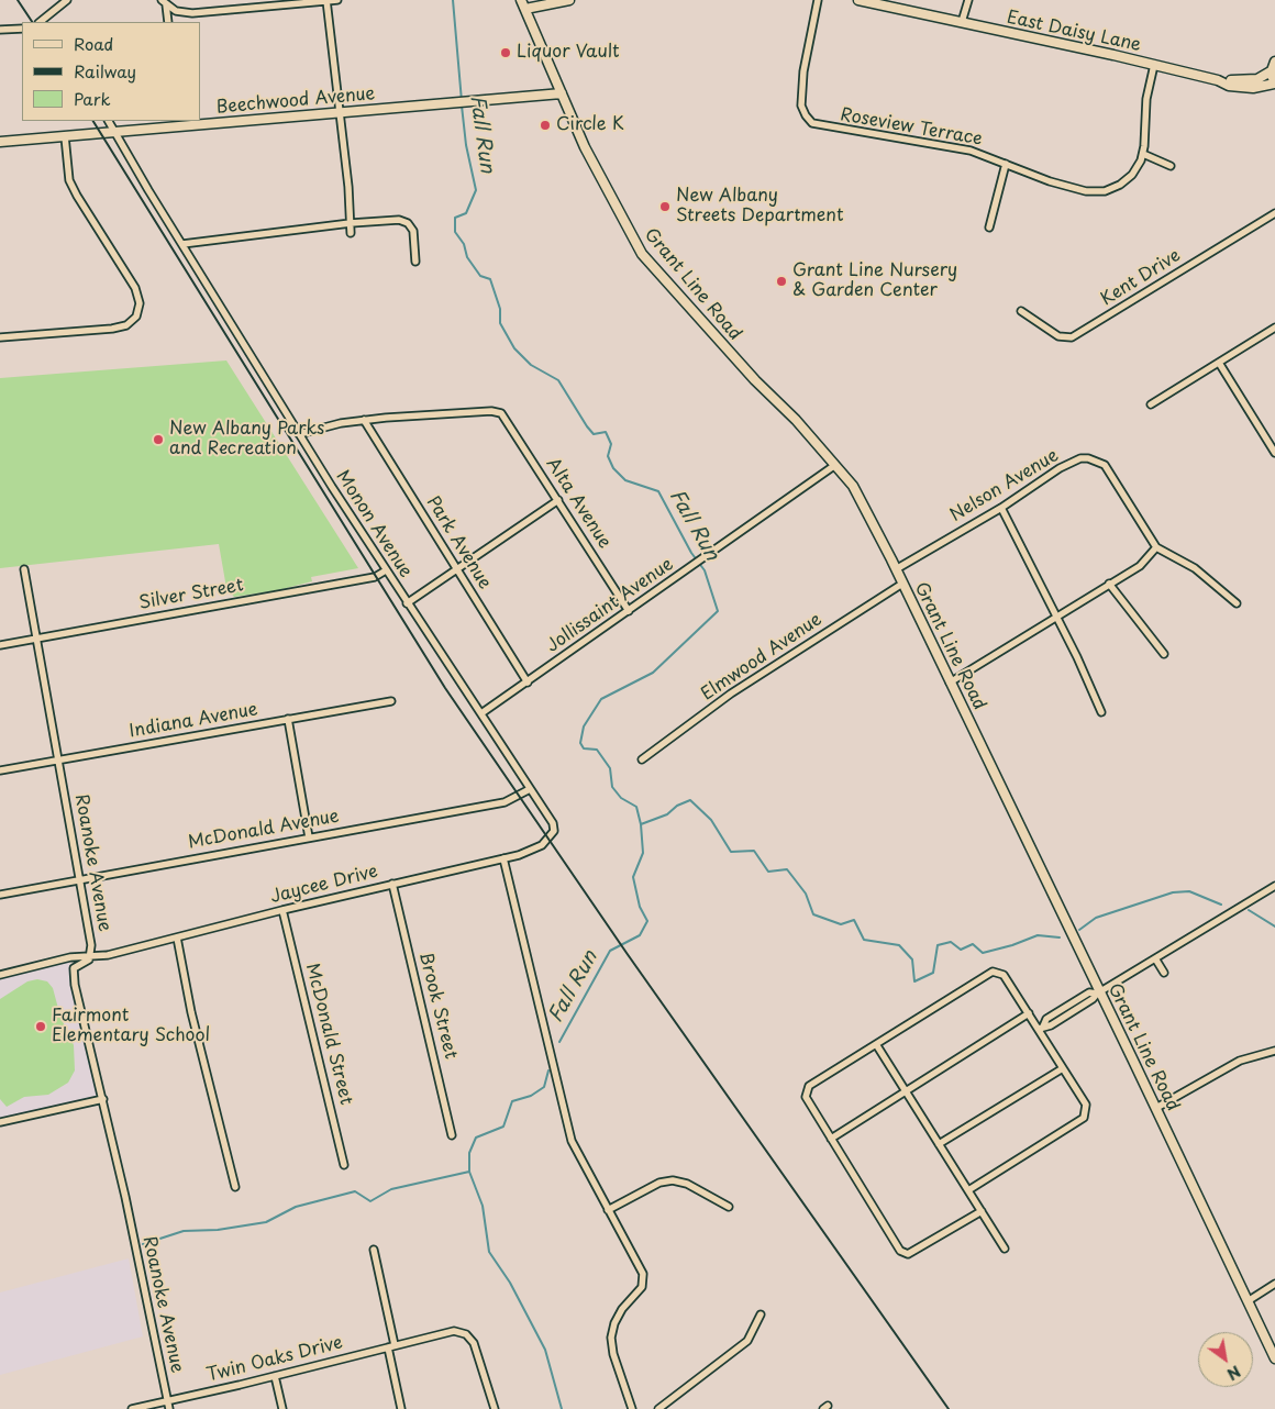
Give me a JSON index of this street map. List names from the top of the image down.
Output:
{
  "streets": {
    "main road": ["East Daisy Lane", "Beechwood Avenue", "Grant Line Road"],
    "street": [
      "Roseview Terrace",
      "Kent Drive",
      "Nelson Avenue",
      "Alta Avenue",
      "Monon Avenue",
      "Park Avenue",
      "Silver Street",
      "Jollissaint Avenue",
      "Elmwood Avenue",
      "Indiana Avenue",
      "McDonald Avenue",
      "Roanoke Avenue",
      "Jaycee Drive",
      "Brook Street",
      "McDonald Street",
      "Twin Oaks Drive"
    ]
  },
  "crossings": [
    ["East Daisy Lane", "Roseview Terrace"],
    ["Beechwood Avenue", "Grant Line Road"],
    ["Beechwood Avenue", "Monon Avenue"],
    ["Grant Line Road", "Nelson Avenue"],
    ["Grant Line Road", "Jollissaint Avenue"],
    ["Grant Line Road", "Elmwood Avenue"],
    ["Alta Avenue", "Park Avenue"],
    ["Alta Avenue", "Jollissaint Avenue"],
    ["Monon Avenue", "Silver Street"],
    ["Monon Avenue", "Jollissaint Avenue"],
    ["Monon Avenue", "McDonald Avenue"],
    ["Monon Avenue", "Jaycee Drive"],
    ["Park Avenue", "Jollissaint Avenue"],
    ["Silver Street", "Roanoke Avenue"],
    ["Indiana Avenue", "Roanoke Avenue"],
    ["McDonald Avenue", "Roanoke Avenue"],
    ["Roanoke Avenue", "Jaycee Drive"],
    ["Roanoke Avenue", "Twin Oaks Drive"],
    ["Jaycee Drive", "Brook Street"],
    ["Jaycee Drive", "McDonald Street"]
  ],
  "water": ["Fall Run"],
  "places": [
    "Liquor Vault",
    "Circle K",
    "New Albany Streets Department",
    "Grant Line Nursery & Garden Center",
    "New Albany Parks and Recreation",
    "Fairmont Elementary School"
  ],
  "legend": ["Road", "Railway", "Park"],
  "north": "bottom right"
}
